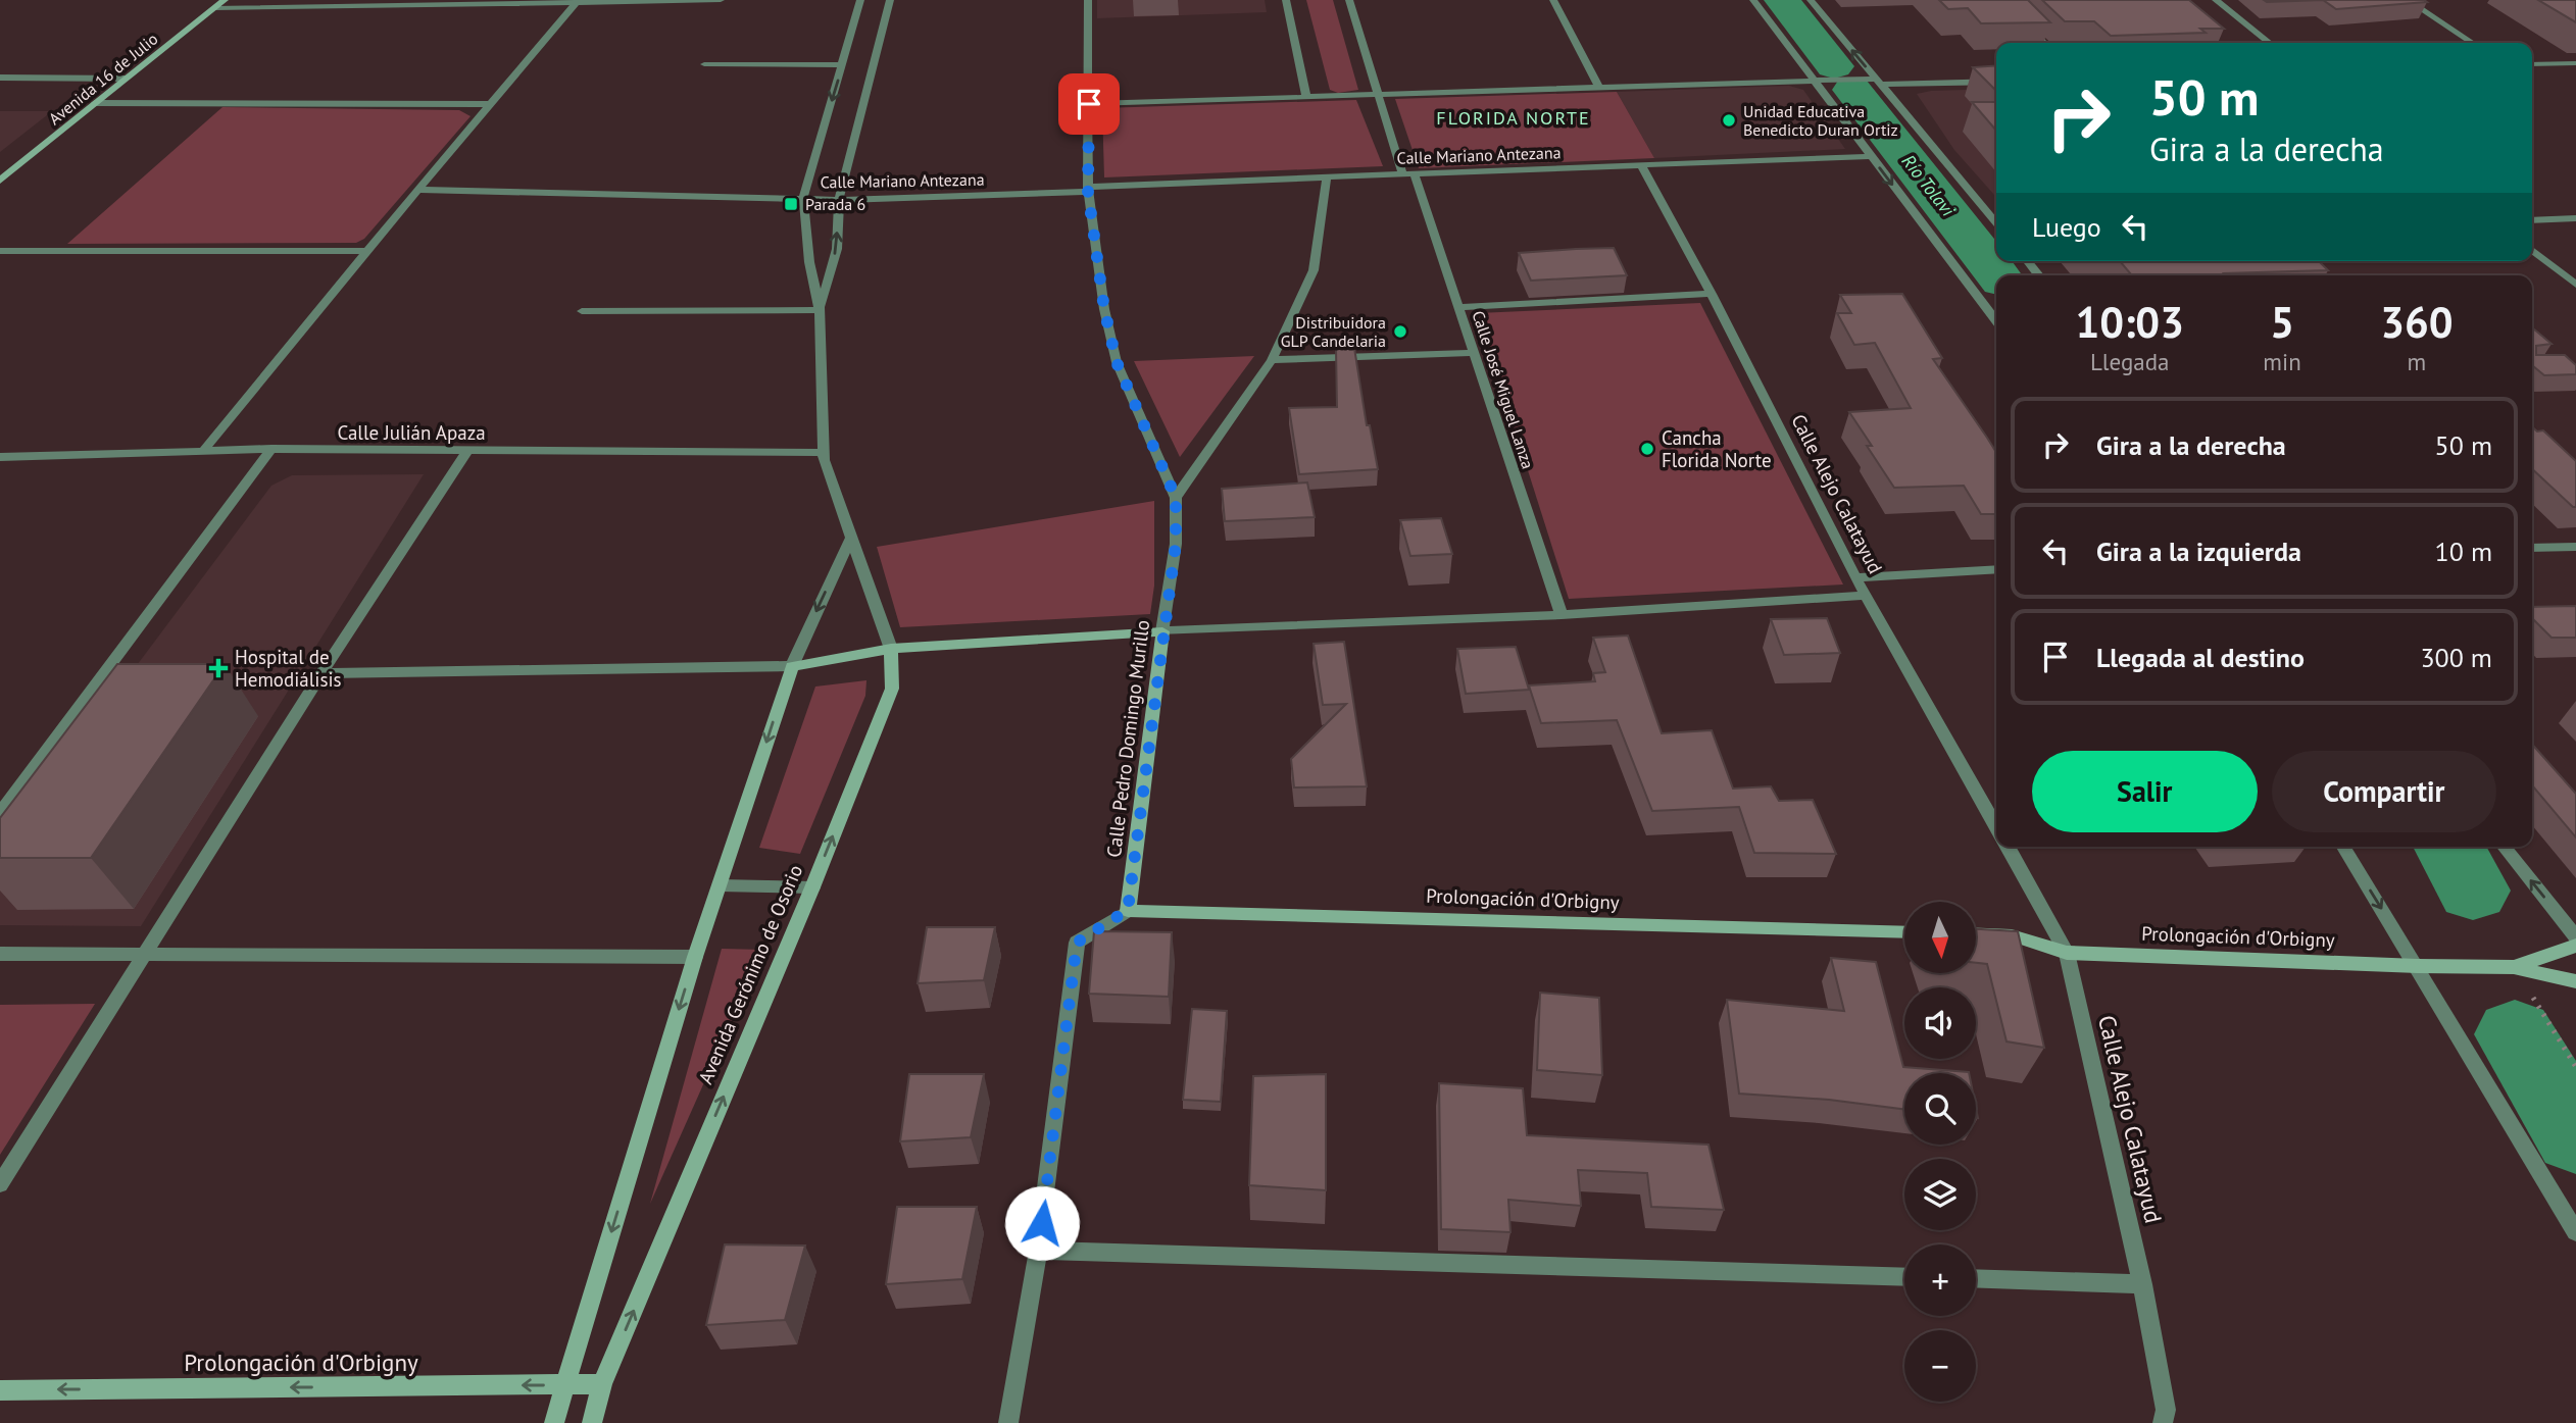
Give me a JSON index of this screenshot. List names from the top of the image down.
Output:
{
  "streets": {
    "street": [
      "Avenida 16 de Julio",
      "Calle Mariano Antezana",
      "Calle José Miguel Lanza",
      "Calle Julián Apaza",
      "Calle Alejo Calatayud",
      "Calle Pedro Domingo Murillo",
      "Prolongación d'Orbigny",
      "Avenida Gerónimo de Osorio"
    ]
  },
  "crossings": [
    ["Calle Mariano Antezana", "Calle José Miguel Lanza"],
    ["Calle Mariano Antezana", "Calle Alejo Calatayud"],
    ["Calle Mariano Antezana", "Calle Pedro Domingo Murillo"],
    ["Calle Mariano Antezana", "Avenida Gerónimo de Osorio"],
    ["Calle Julián Apaza", "Avenida Gerónimo de Osorio"],
    ["Calle Alejo Calatayud", "Prolongación d'Orbigny"],
    ["Calle Pedro Domingo Murillo", "Prolongación d'Orbigny"],
    ["Prolongación d'Orbigny", "Avenida Gerónimo de Osorio"]
  ],
  "districts": ["FLORIDA NORTE"],
  "water": ["Río Tolavi"],
  "places": {
    "other": ["Unidad Educativa Benedicto Duran Ortiz", "Distribuidora GLP Candelaria", "Cancha Florida Norte"],
    "transit": ["Parada 6"],
    "health": ["Hospital de Hemodiálisis"]
  },
  "north": "bottom",
  "page": {
    "turn": ["50 m", "Gira a la derecha"],
    "then": "Luego",
    "eta": [
      "10:03",
      "Llegada",
      "5",
      "min",
      "360",
      "m"
    ],
    "list": [
      {
        "name": "Gira a la derecha",
        "value": "50 m"
      },
      {
        "name": "Gira a la izquierda",
        "value": "10 m"
      },
      {
        "name": "Llegada al destino",
        "value": "300 m"
      }
    ],
    "buttons": ["Salir", "Compartir"],
    "map_buttons": ["+", "−"]
  }
}
